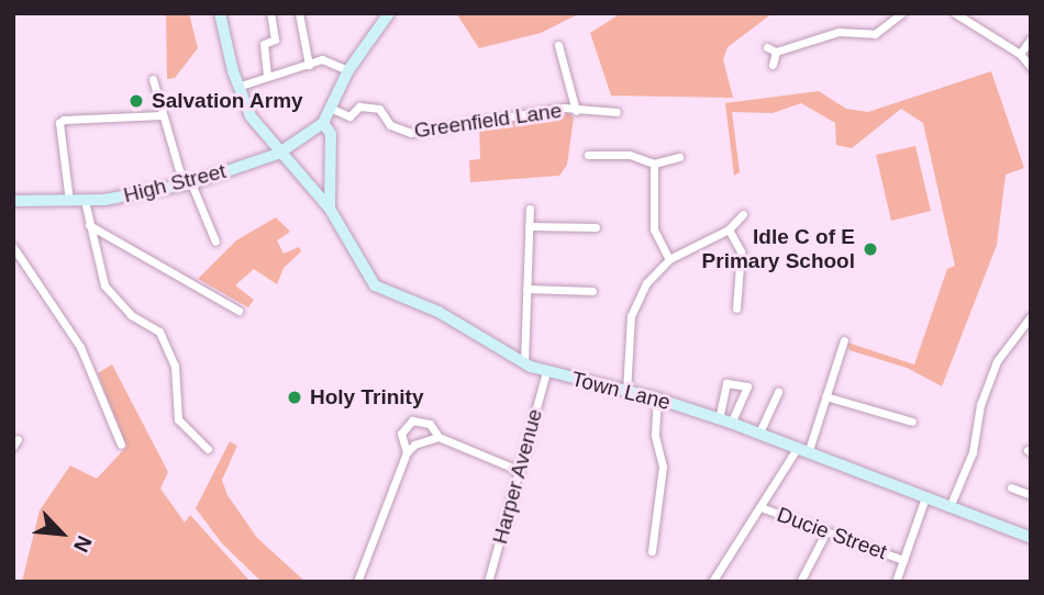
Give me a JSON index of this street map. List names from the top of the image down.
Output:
{
  "streets": {
    "street": [
      "Greenfield Lane",
      "High Street",
      "Town Lane",
      "Harper Avenue",
      "Ducie Street"
    ]
  },
  "crossings": [
    ["High Street", "Town Lane"],
    ["Town Lane", "Harper Avenue"]
  ],
  "places": ["Salvation Army", "Idle C of E Primary School", "Holy Trinity"],
  "north": "bottom right"
}
